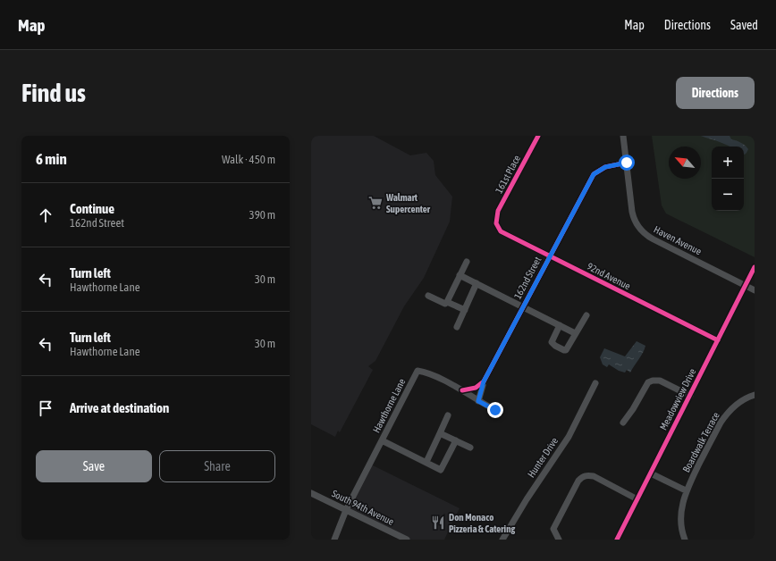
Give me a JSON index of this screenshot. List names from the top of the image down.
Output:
{
  "streets": {
    "street": [
      "161st Place",
      "Haven Avenue",
      "92nd Avenue",
      "162nd Street",
      "Meadowview Drive",
      "Hawthorne Lane",
      "Boardwalk Terrace",
      "Hunter Drive",
      "South 94th Avenue"
    ]
  },
  "crossings": [
    ["161st Place", "92nd Avenue"],
    ["Haven Avenue", "162nd Street"],
    ["Haven Avenue", "Meadowview Drive"],
    ["92nd Avenue", "162nd Street"],
    ["92nd Avenue", "Meadowview Drive"],
    ["Hawthorne Lane", "South 94th Avenue"]
  ],
  "places": {
    "supermarket": ["Walmart Supercenter"],
    "restaurant": ["Don Monaco Pizzeria & Catering"]
  },
  "north": "top left",
  "page": {
    "header": "Map",
    "nav": ["Map", "Directions", "Saved"],
    "buttons": [
      "Directions",
      ["Save", "Share"]
    ],
    "title": "Find us",
    "heading": ["6 min", "Walk · 450 m"],
    "map_buttons": ["+", "−"],
    "list": [
      ["Continue", "162nd Street", "390 m"],
      ["Turn left", "Hawthorne Lane", "30 m"],
      ["Turn left", "Hawthorne Lane", "30 m"],
      "Arrive at destination"
    ]
  }
}
